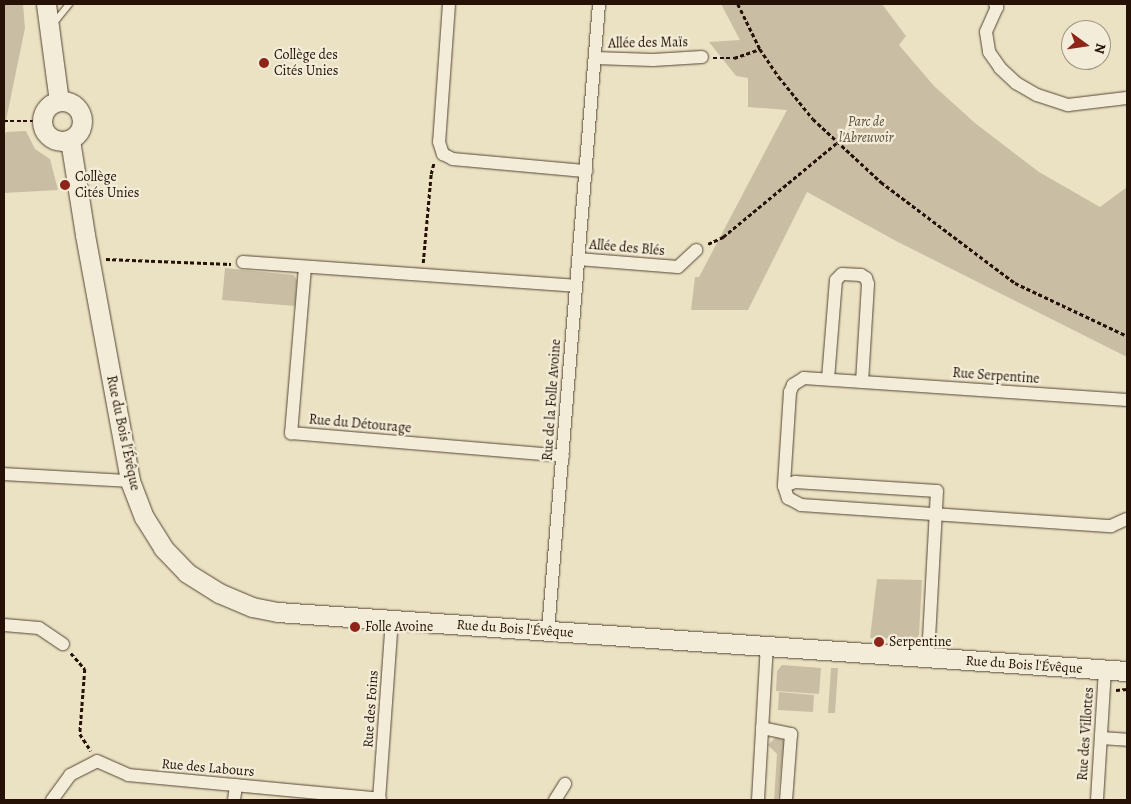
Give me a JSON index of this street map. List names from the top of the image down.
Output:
{
  "streets": {
    "street": [
      "Allée des Maïs",
      "Allée des Blés",
      "Rue Serpentine",
      "Rue de la Folle Avoine",
      "Rue du Détourage",
      "Rue du Bois l'Évêque",
      "Rue des Foins",
      "Rue des Villottes",
      "Rue des Labours"
    ]
  },
  "crossings": [
    ["Allée des Maïs", "Rue de la Folle Avoine"],
    ["Allée des Blés", "Rue de la Folle Avoine"],
    ["Rue de la Folle Avoine", "Rue du Détourage"],
    ["Rue de la Folle Avoine", "Rue du Bois l'Évêque"],
    ["Rue du Bois l'Évêque", "Rue des Foins"],
    ["Rue du Bois l'Évêque", "Rue des Villottes"],
    ["Rue des Foins", "Rue des Labours"]
  ],
  "parks": ["Parc de l'Abreuvoir"],
  "places": [
    "Collège des Cités Unies",
    "Collège Cités Unies",
    "Folle Avoine",
    "Serpentine"
  ],
  "north": "right"
}
